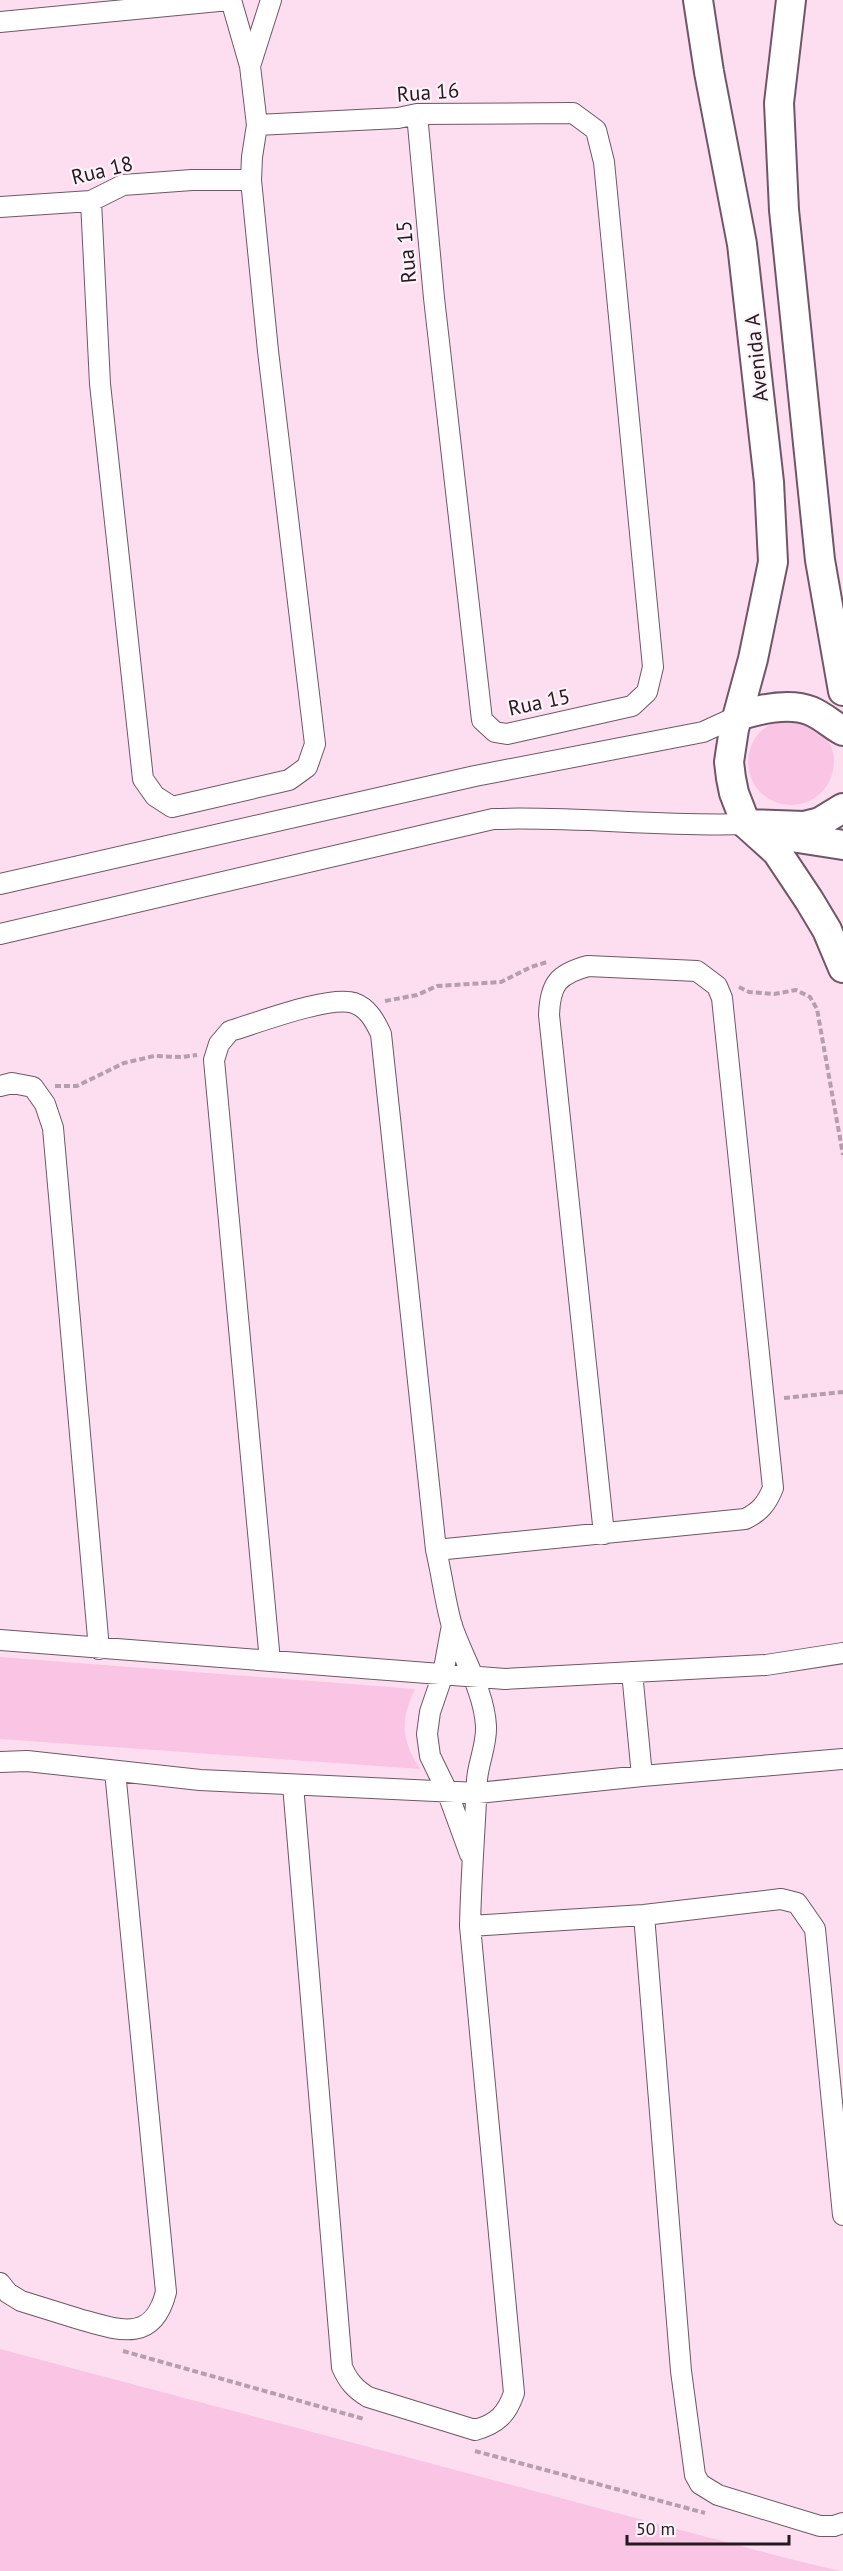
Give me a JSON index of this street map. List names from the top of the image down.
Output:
{
  "streets": {
    "main road": ["Avenida A"],
    "street": ["Rua 16", "Rua 18", "Rua 15"]
  },
  "crossings": [
    ["Rua 16", "Rua 15"]
  ],
  "scale_bar": "50 m"
}
